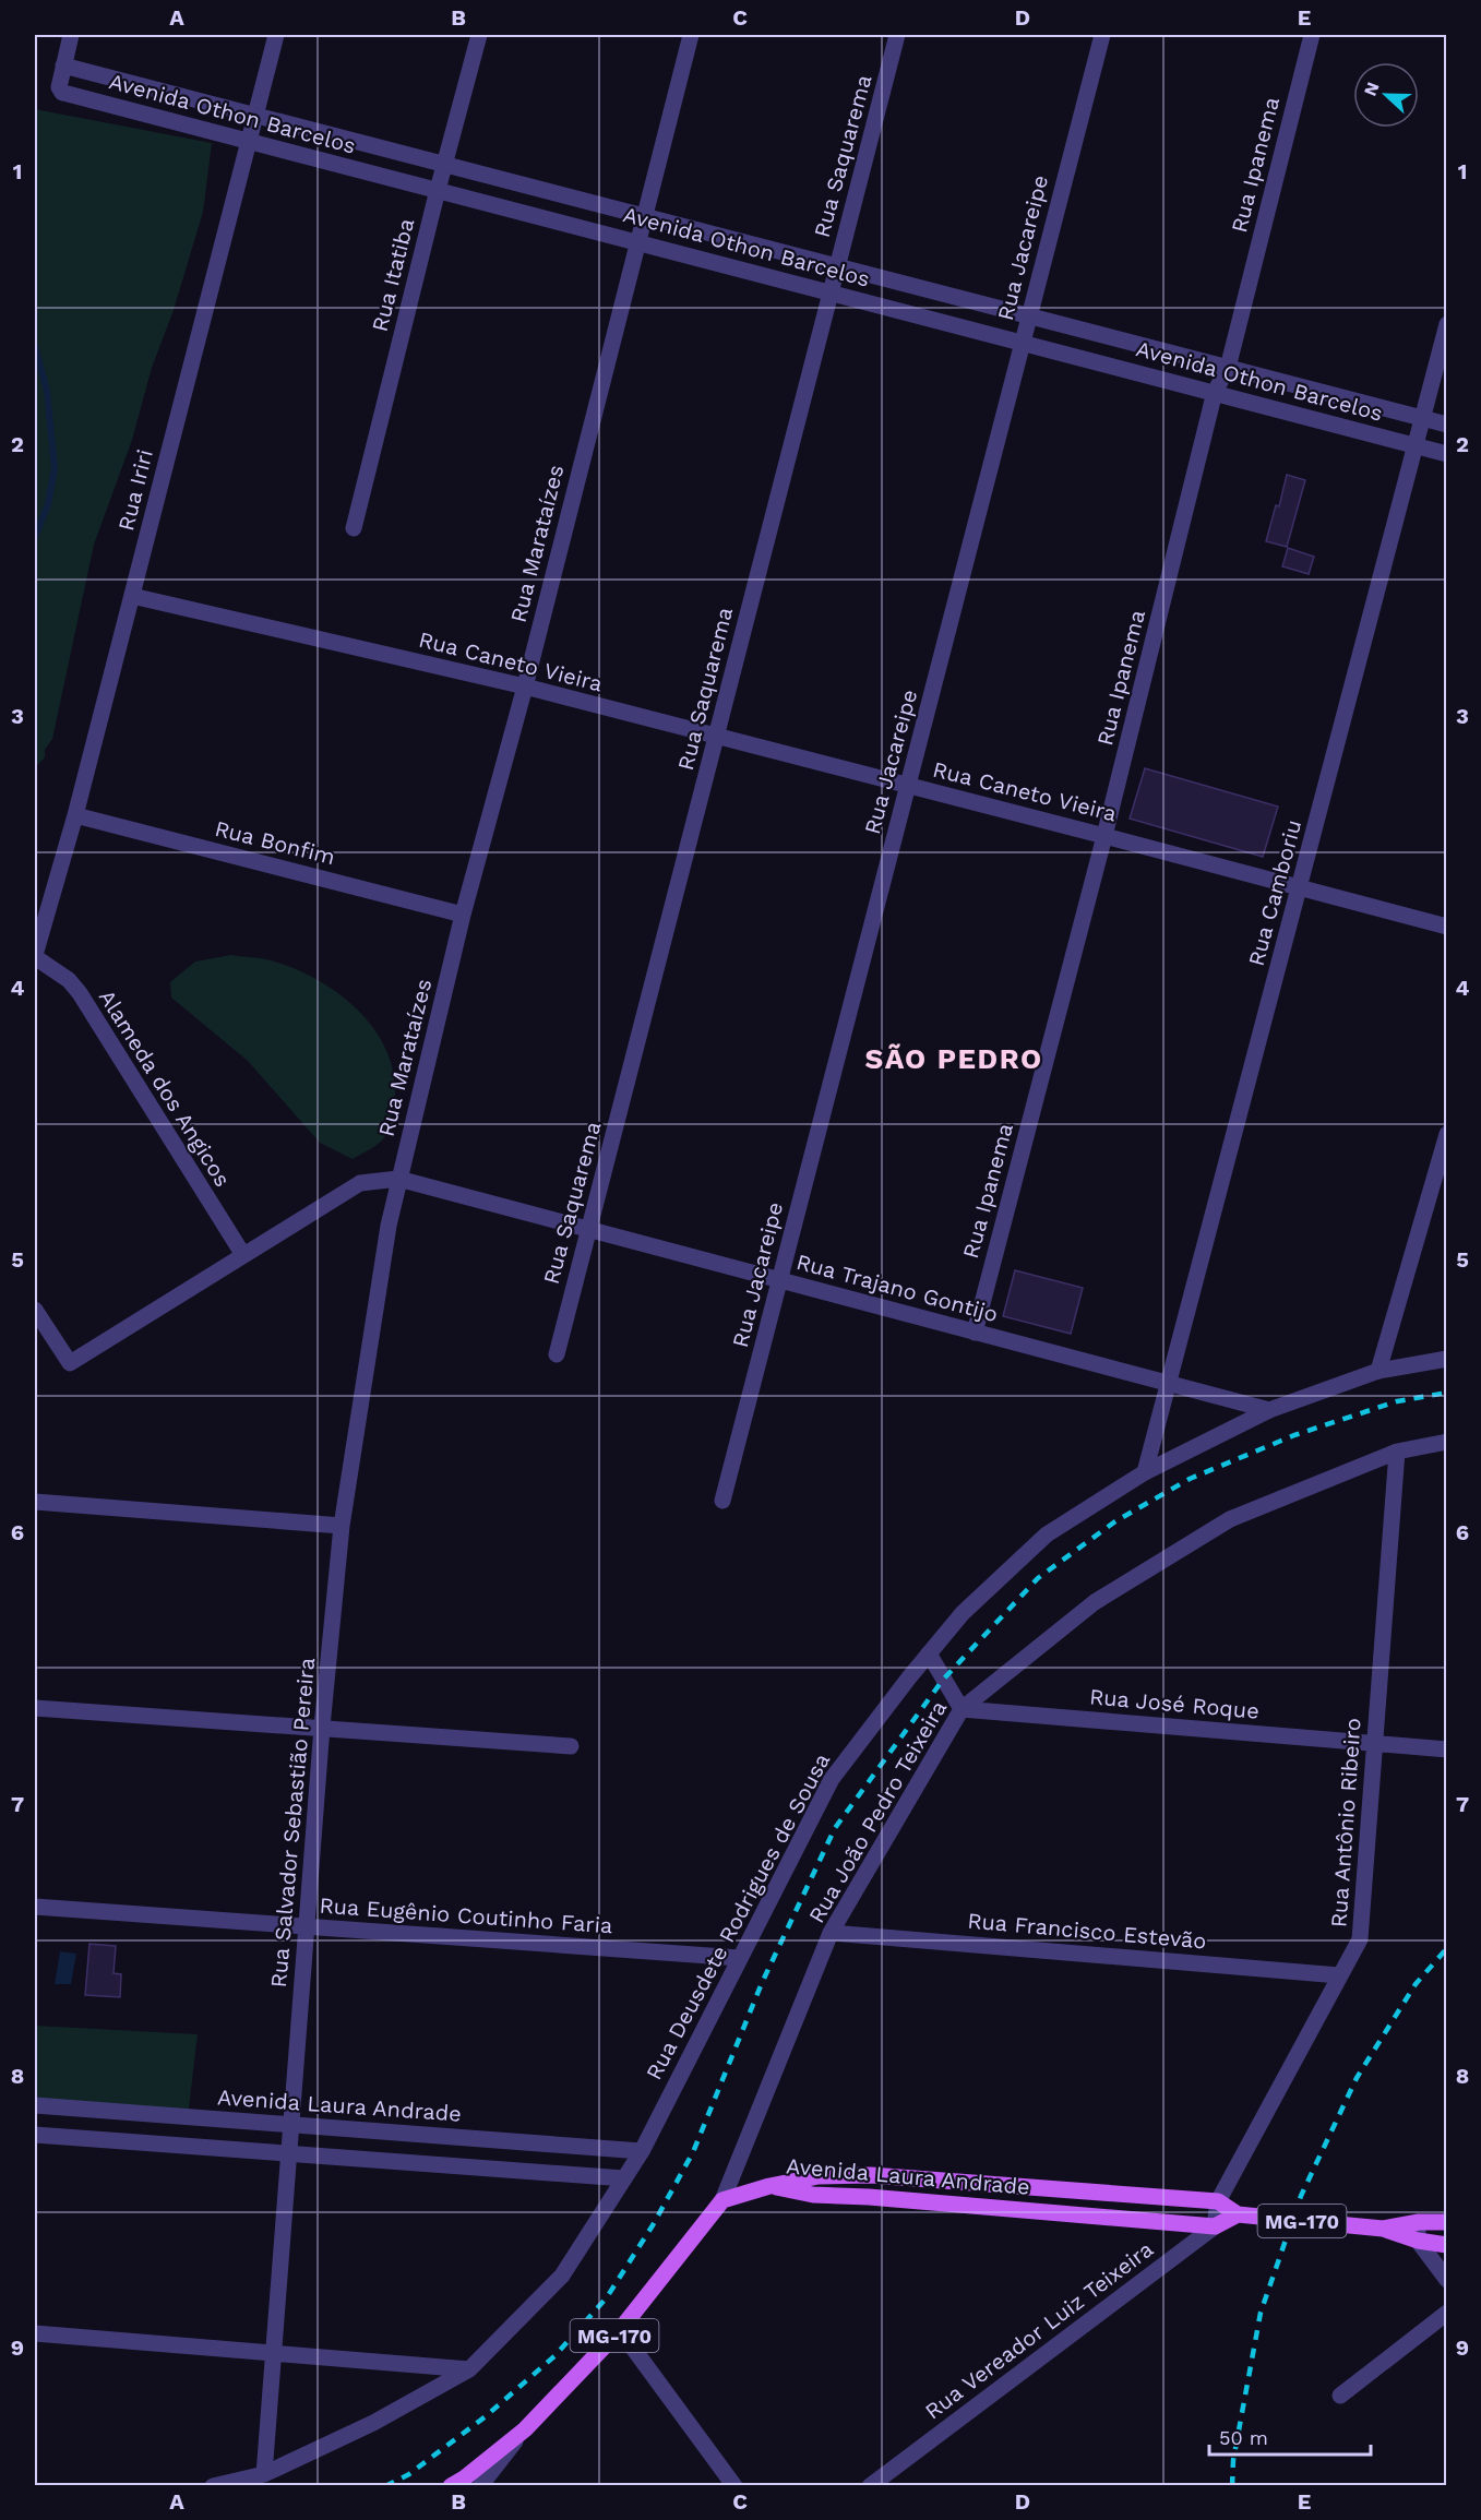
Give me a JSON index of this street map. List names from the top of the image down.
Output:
{
  "streets": {
    "main road": ["Avenida Laura Andrade", "MG-170"],
    "street": [
      "Avenida Othon Barcelos",
      "Rua Saquarema",
      "Rua Ipanema",
      "Rua Jacareipe",
      "Rua Itatiba",
      "Rua Iriri",
      "Rua Marataízes",
      "Rua Caneto Vieira",
      "Rua Bonfim",
      "Rua Camboriu",
      "Alameda dos Angicos",
      "Rua Trajano Gontijo",
      "Rua José Roque",
      "Rua João Pedro Teixeira",
      "Rua Salvador Sebastião Pereira",
      "Rua Antônio Ribeiro",
      "Rua Eugênio Coutinho Faria",
      "Rua Deusdete Rodrigues de Sousa",
      "Rua Francisco Estevão",
      "Rua Vereador Luiz Teixeira"
    ]
  },
  "crossings": [
    ["Avenida Othon Barcelos", "Rua Saquarema"],
    ["Avenida Othon Barcelos", "Rua Ipanema"],
    ["Avenida Othon Barcelos", "Rua Jacareipe"],
    ["Avenida Othon Barcelos", "Rua Itatiba"],
    ["Avenida Othon Barcelos", "Rua Iriri"],
    ["Avenida Othon Barcelos", "Rua Marataízes"],
    ["Avenida Othon Barcelos", "Rua Camboriu"],
    ["Rua Saquarema", "Rua Caneto Vieira"],
    ["Rua Saquarema", "Rua Trajano Gontijo"],
    ["Rua Ipanema", "Rua Caneto Vieira"],
    ["Rua Ipanema", "Rua Trajano Gontijo"],
    ["Rua Jacareipe", "Rua Caneto Vieira"],
    ["Rua Jacareipe", "Rua Trajano Gontijo"],
    ["Rua Iriri", "Rua Caneto Vieira"],
    ["Rua Iriri", "Rua Bonfim"],
    ["Rua Iriri", "Alameda dos Angicos"],
    ["Rua Marataízes", "Rua Caneto Vieira"],
    ["Rua Marataízes", "Rua Bonfim"],
    ["Rua Marataízes", "Rua Trajano Gontijo"],
    ["Rua Marataízes", "Rua Salvador Sebastião Pereira"],
    ["Rua Caneto Vieira", "Rua Camboriu"],
    ["Rua Camboriu", "Rua Trajano Gontijo"],
    ["Rua Camboriu", "Rua Deusdete Rodrigues de Sousa"],
    ["Rua Trajano Gontijo", "Rua Salvador Sebastião Pereira"],
    ["Rua Trajano Gontijo", "Rua Deusdete Rodrigues de Sousa"],
    ["Rua José Roque", "Rua João Pedro Teixeira"],
    ["Rua José Roque", "Rua Antônio Ribeiro"],
    ["Rua João Pedro Teixeira", "Rua Antônio Ribeiro"],
    ["Rua João Pedro Teixeira", "Rua Francisco Estevão"],
    ["Rua João Pedro Teixeira", "MG-170"],
    ["Rua Salvador Sebastião Pereira", "Rua Eugênio Coutinho Faria"],
    ["Rua Salvador Sebastião Pereira", "Rua Deusdete Rodrigues de Sousa"],
    ["Rua Salvador Sebastião Pereira", "Avenida Laura Andrade"],
    ["Rua Antônio Ribeiro", "Rua Francisco Estevão"],
    ["Rua Antônio Ribeiro", "Avenida Laura Andrade"],
    ["Rua Eugênio Coutinho Faria", "Rua Deusdete Rodrigues de Sousa"],
    ["Rua Deusdete Rodrigues de Sousa", "Avenida Laura Andrade"],
    ["Avenida Laura Andrade", "MG-170"],
    ["Avenida Laura Andrade", "Rua Vereador Luiz Teixeira"]
  ],
  "districts": ["SÃO PEDRO"],
  "scale_bar": "50 m",
  "north": "left",
  "grid": {
    "columns": [
      "A",
      "B",
      "C",
      "D",
      "E"
    ],
    "rows": [
      "1",
      "2",
      "3",
      "4",
      "5",
      "6",
      "7",
      "8",
      "9"
    ]
  }
}
